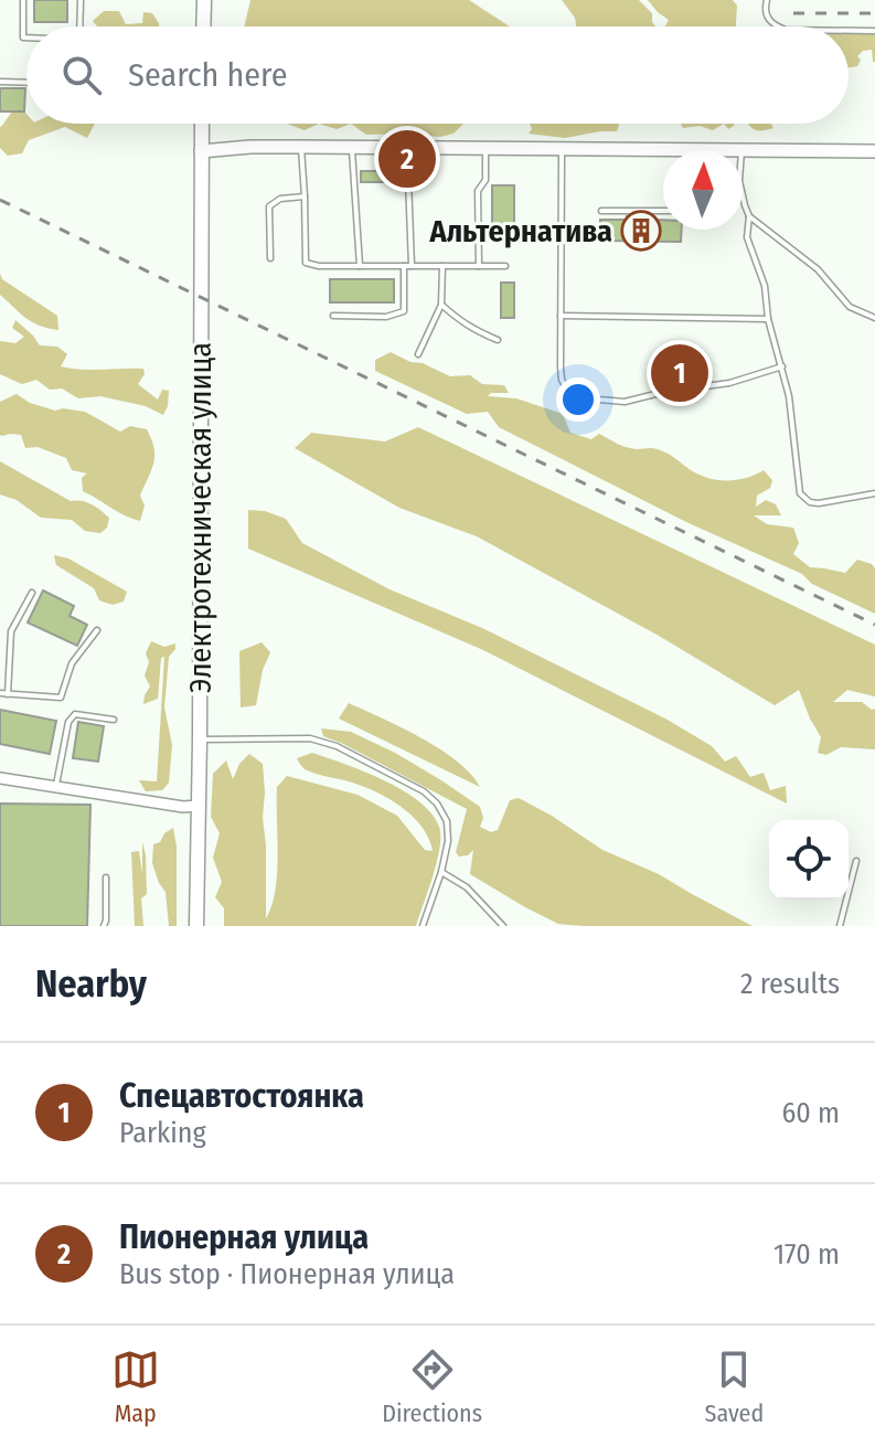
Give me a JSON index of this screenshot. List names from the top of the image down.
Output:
{
  "streets": {
    "main road": ["Электротехническая улица"]
  },
  "places": {
    "building": ["Альтернатива"]
  },
  "north": "top",
  "page": {
    "search": "Search here",
    "pins": ["2", "1"],
    "heading": ["Nearby", "2 results"],
    "list": [
      {
        "mark": "1",
        "name": "Спецавтостоянка",
        "note": "Parking",
        "value": "60 m"
      },
      {
        "mark": "2",
        "name": "Пионерная улица",
        "note": "Bus stop · Пионерная улица",
        "value": "170 m"
      }
    ],
    "nav": ["Map", "Directions", "Saved"]
  }
}
